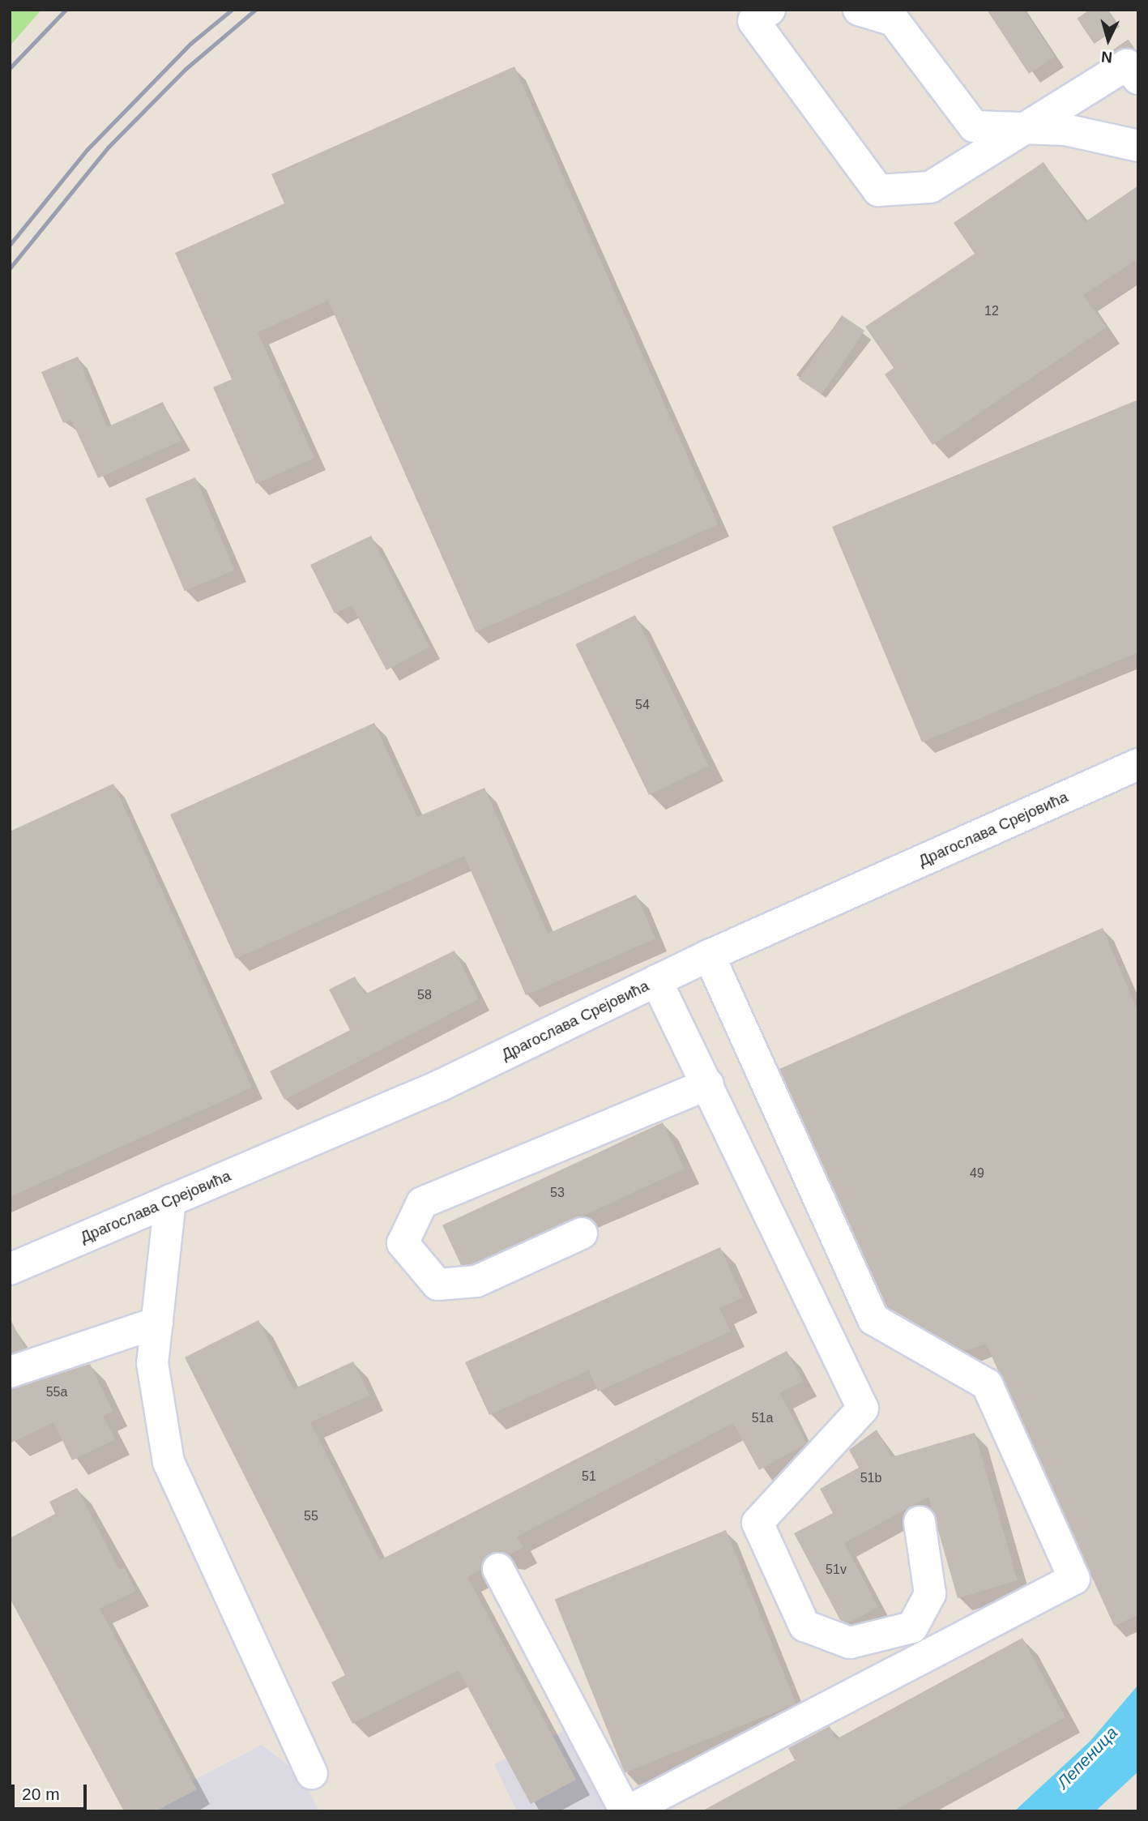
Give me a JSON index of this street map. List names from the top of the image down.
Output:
{
  "streets": {
    "street": ["Драгослава Срејовића"]
  },
  "water": ["Лепеница"],
  "house_numbers": [
    "12",
    "54",
    "58",
    "49",
    "53",
    "55a",
    "51a",
    "51",
    "51b",
    "55",
    "51v"
  ],
  "scale_bar": "20 m",
  "north": "bottom"
}
